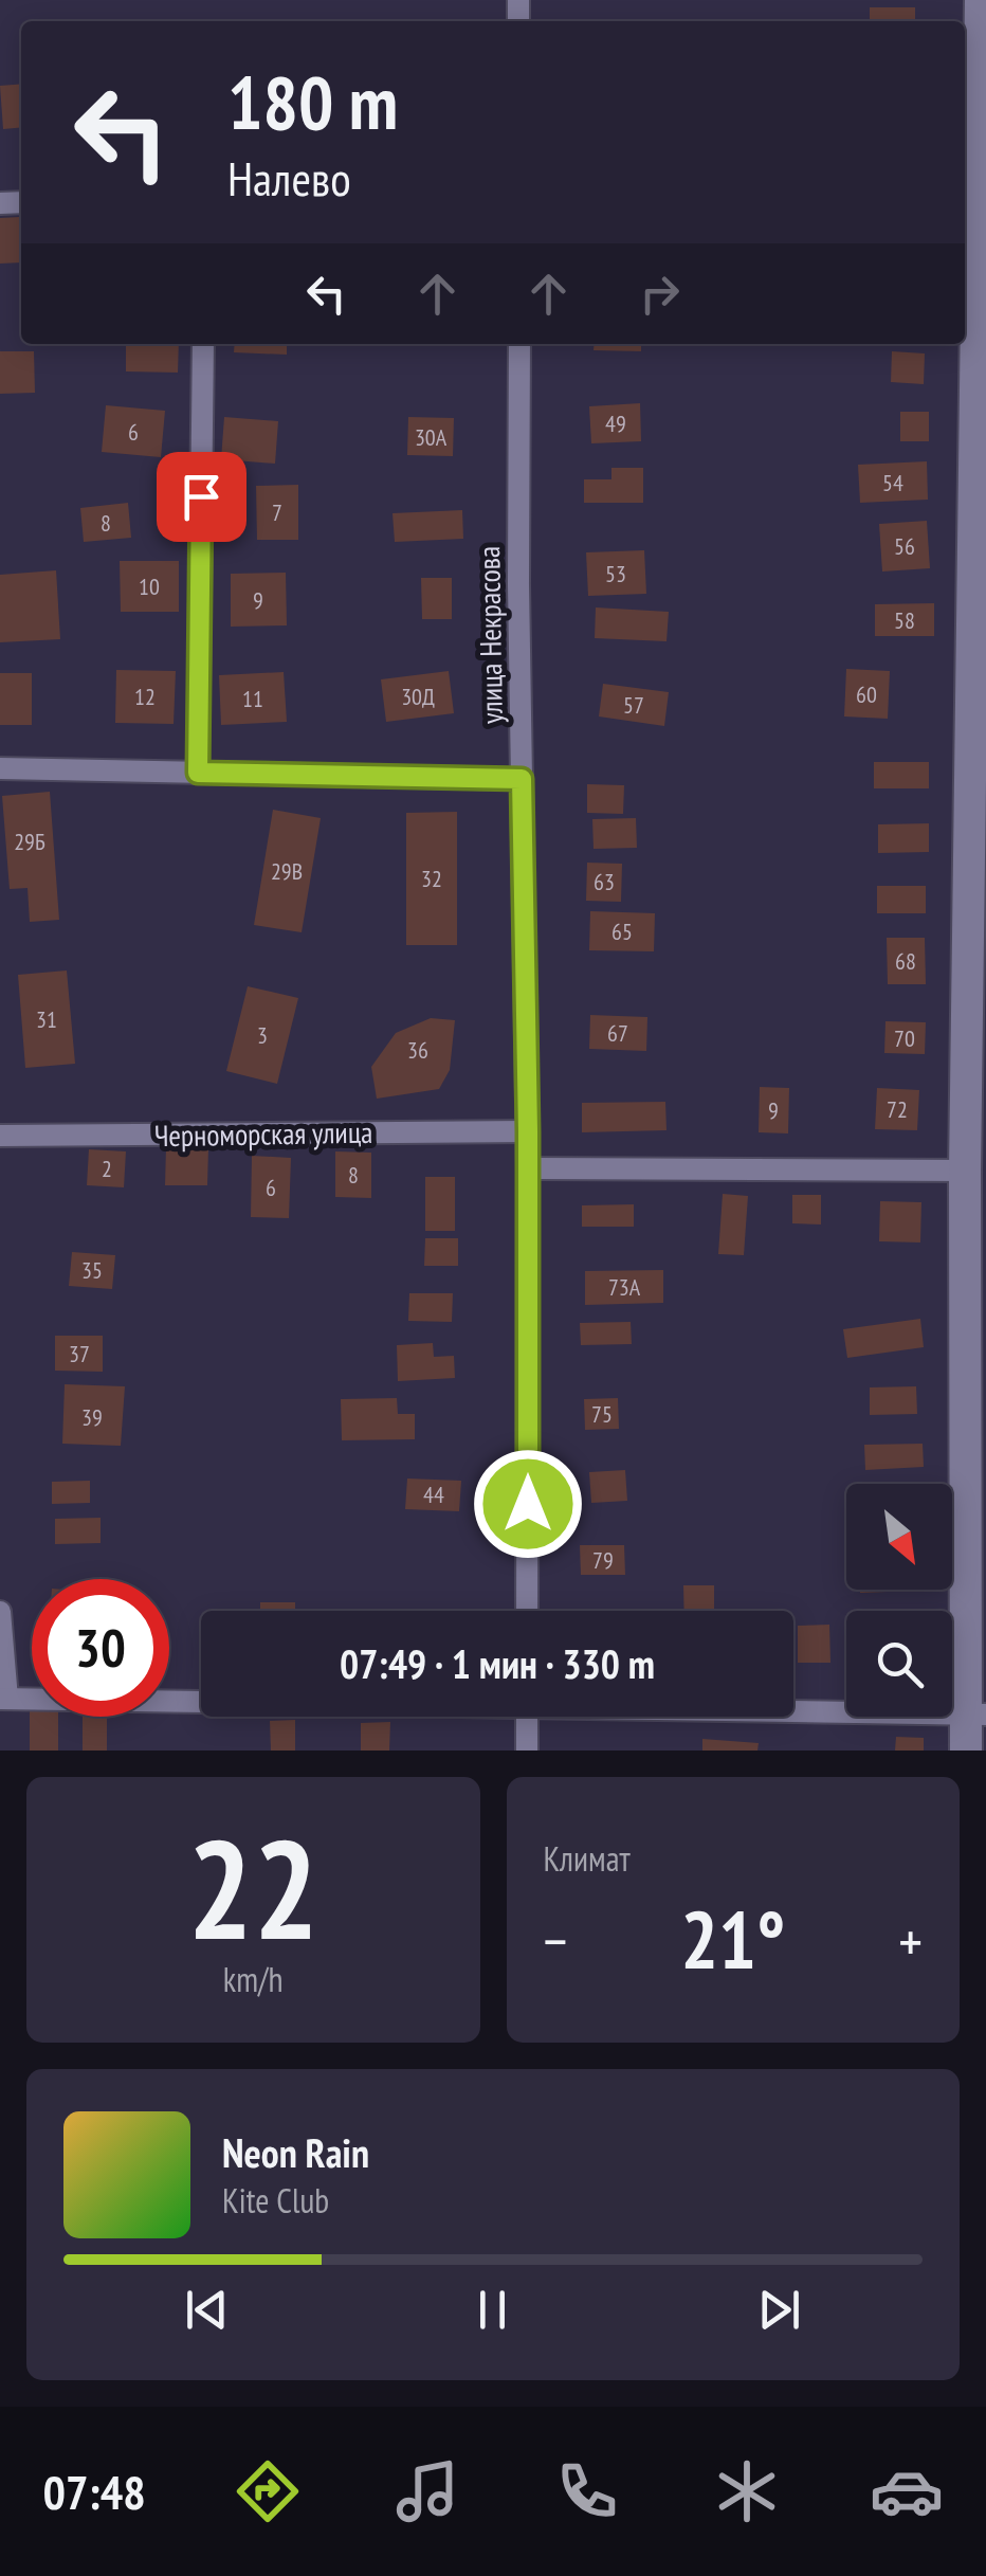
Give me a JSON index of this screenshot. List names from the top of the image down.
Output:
{
  "streets": {
    "street": ["улица Некрасова", "Черноморская улица"]
  },
  "crossings": [
    ["улица Некрасова", "Черноморская улица"]
  ],
  "house_numbers": [
    "49",
    "6",
    "30А",
    "54",
    "7",
    "8",
    "56",
    "53",
    "10",
    "9",
    "58",
    "60",
    "12",
    "30Д",
    "11",
    "57",
    "29Б",
    "29В",
    "32",
    "63",
    "65",
    "68",
    "31",
    "67",
    "3",
    "70",
    "36",
    "72",
    "9",
    "2",
    "8",
    "6",
    "35",
    "73А",
    "37",
    "75",
    "39",
    "44",
    "79"
  ],
  "north": "bottom right",
  "page": {
    "turn": ["180 m", "Налево"],
    "limit": "30",
    "trip": "07:49 · 1 мин · 330 m",
    "tile": [
      ["22", "km/h"],
      "Климат"
    ],
    "heat": ["−", "21°", "+"],
    "song": ["Neon Rain", "Kite Club"],
    "tabs": "07:48"
  }
}
